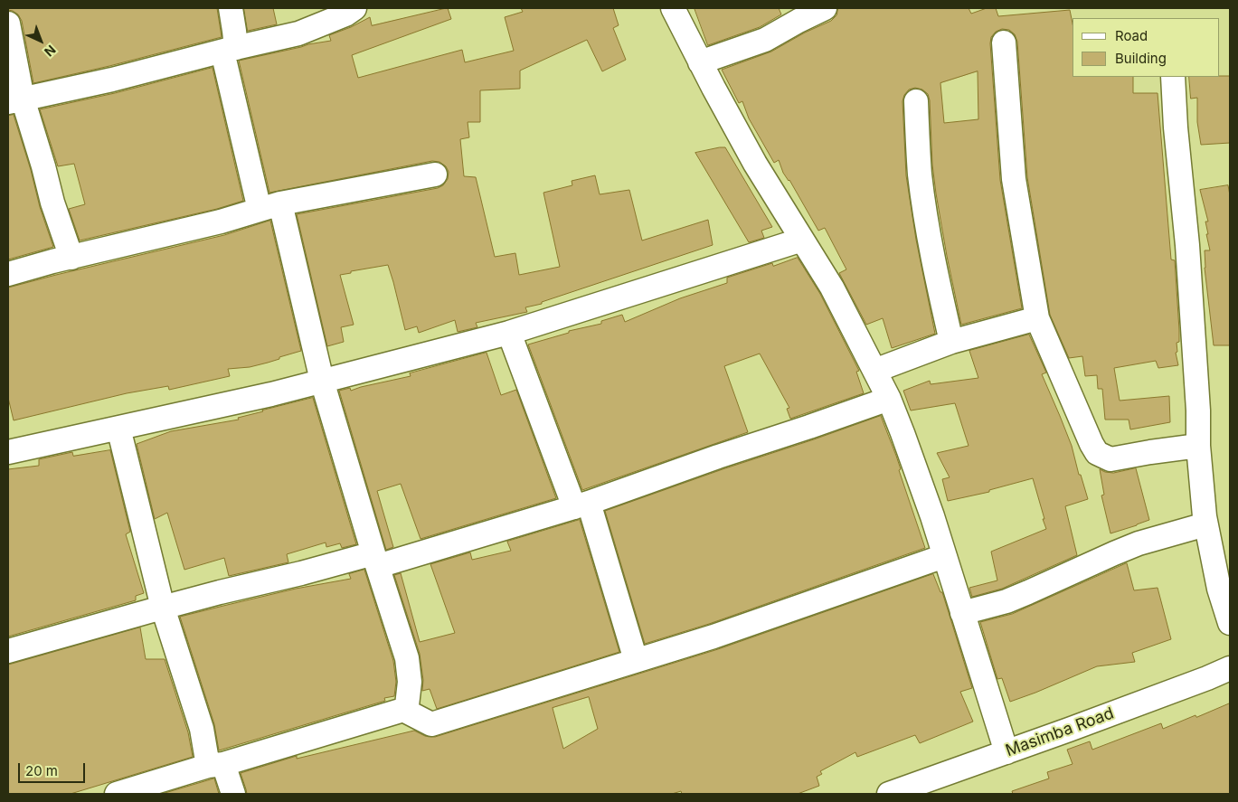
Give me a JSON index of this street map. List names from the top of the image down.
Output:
{
  "streets": {
    "street": ["Masimba Road"]
  },
  "legend": ["Road", "Building"],
  "scale_bar": "20 m",
  "north": "bottom right"
}
